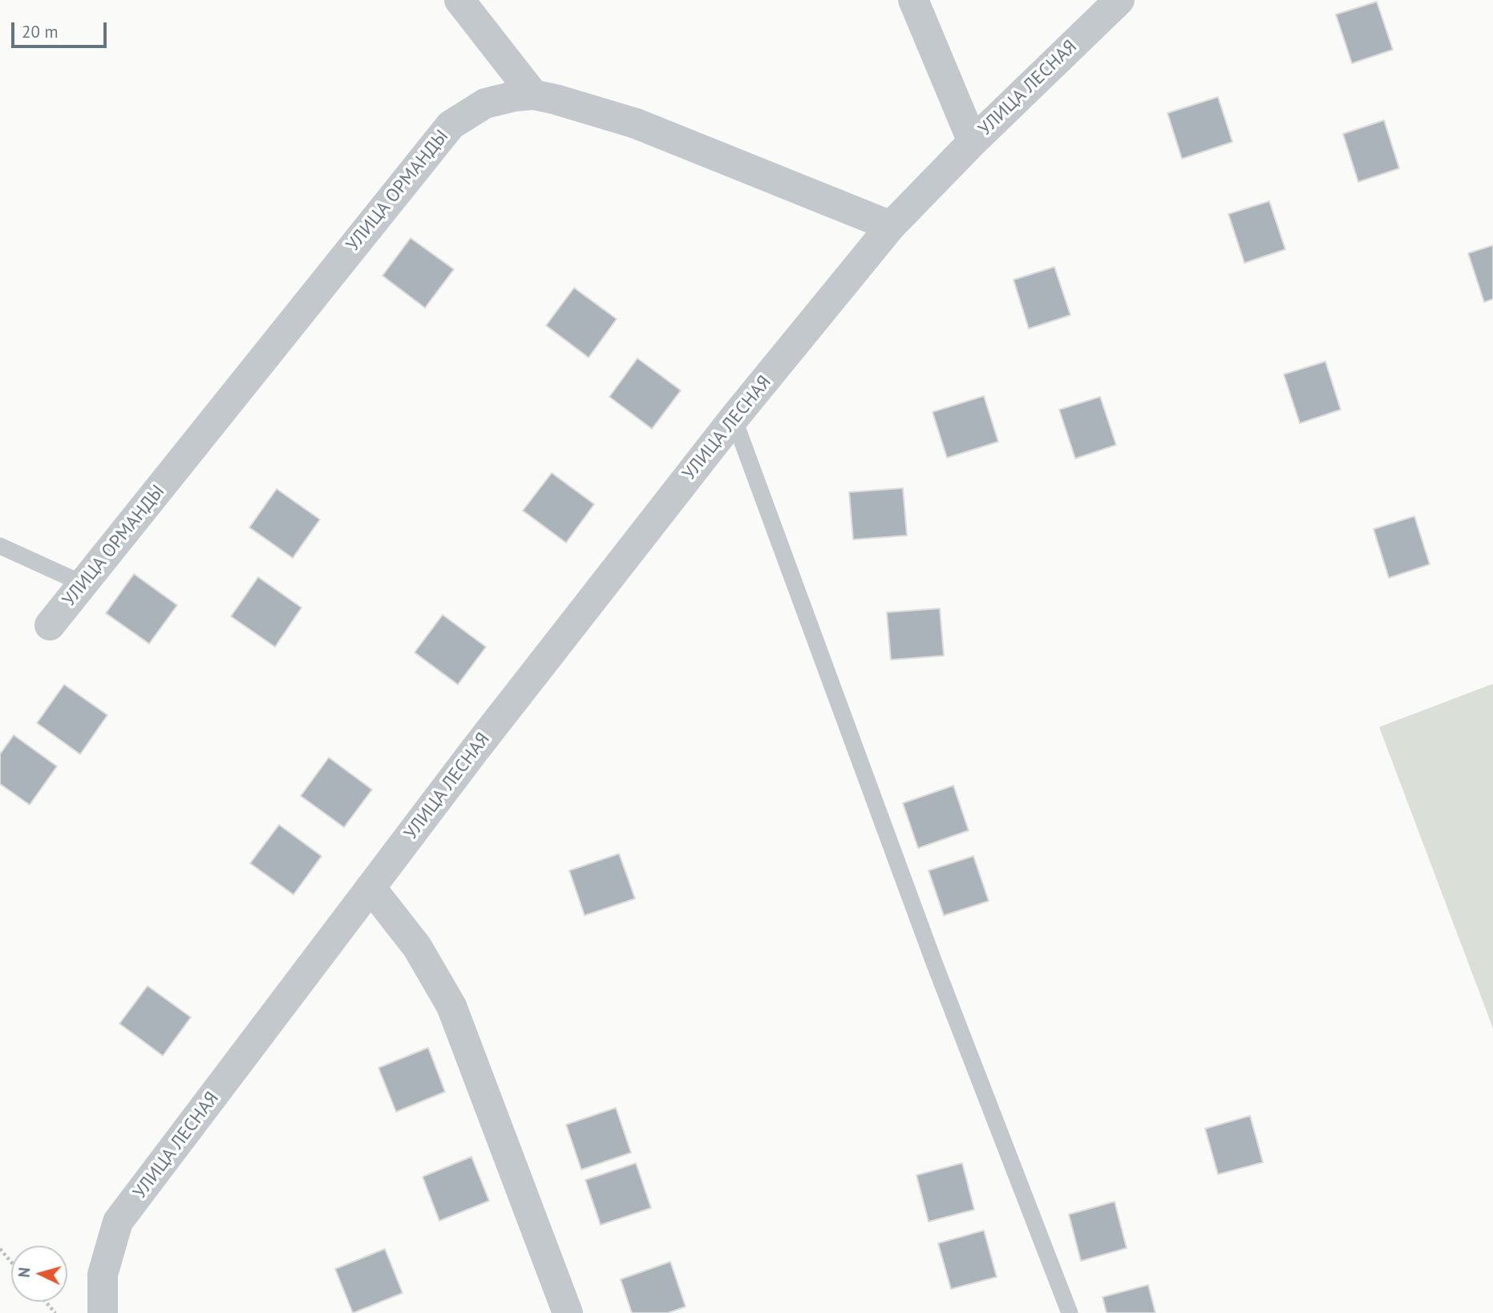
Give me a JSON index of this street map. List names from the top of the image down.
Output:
{
  "streets": {
    "street": ["УЛИЦА ЛЕСНАЯ", "УЛИЦА ОРМАНДЫ"]
  },
  "crossings": [
    ["УЛИЦА ЛЕСНАЯ", "УЛИЦА ОРМАНДЫ"]
  ],
  "scale_bar": "20 m",
  "north": "left"
}
